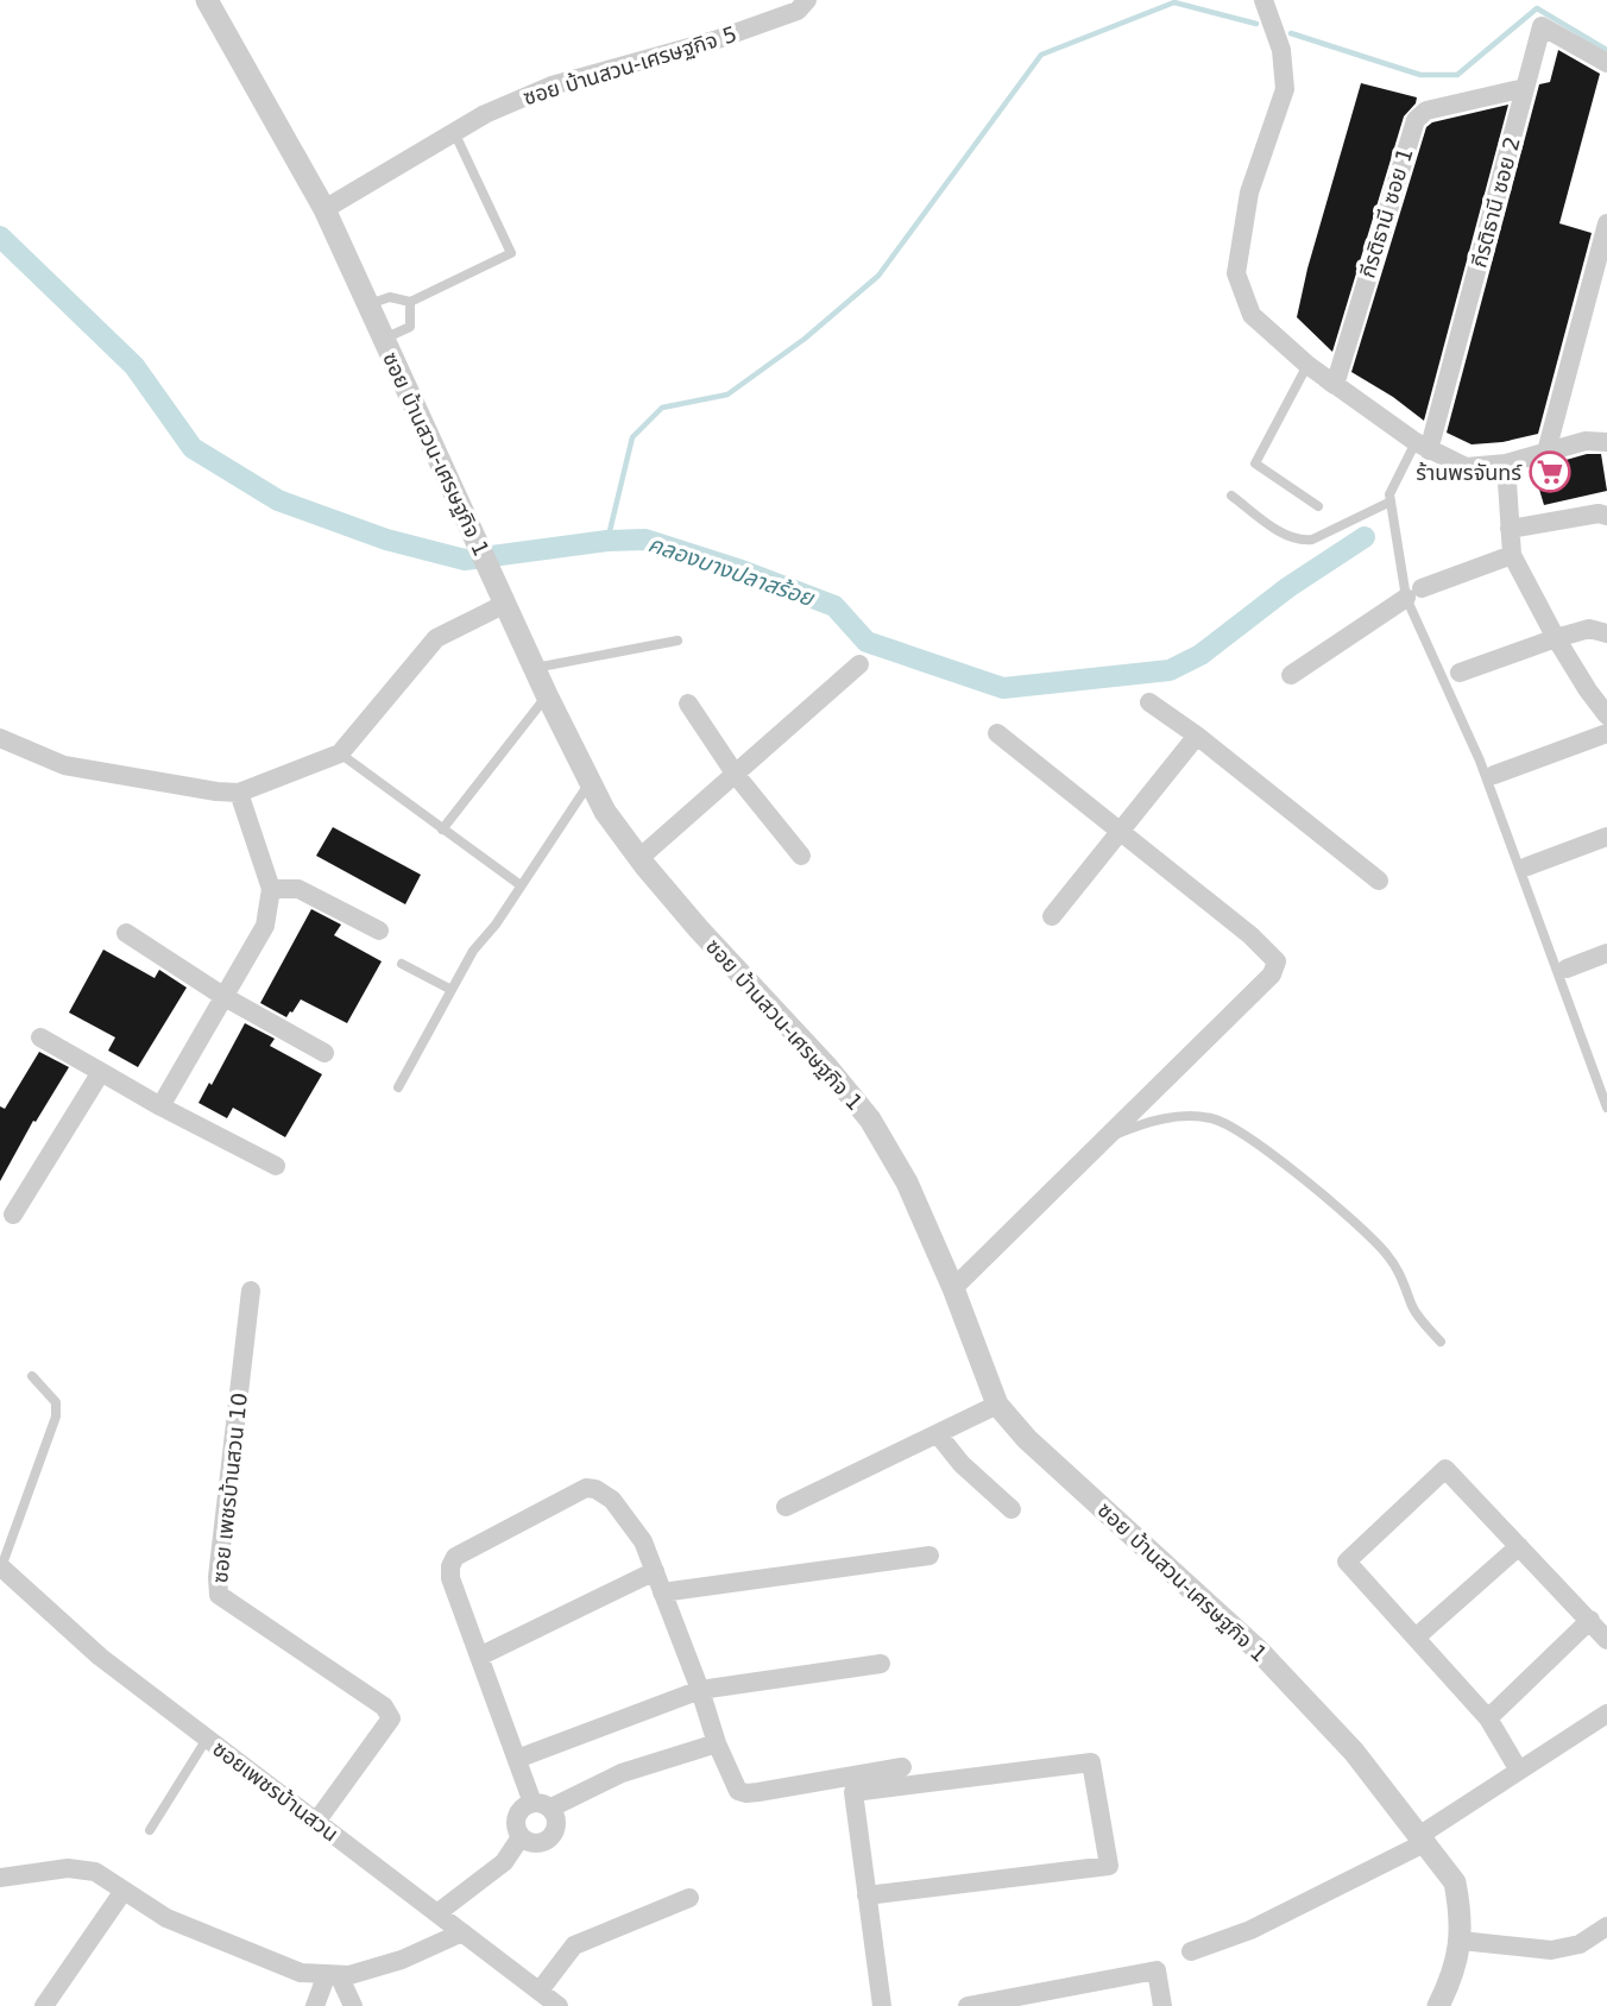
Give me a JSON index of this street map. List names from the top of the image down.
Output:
{
  "streets": {
    "street": [
      "ซอย บ้านสวน-เศรษฐกิจ 5",
      "กีรติธานี ซอย 2",
      "กีรติธานี ซอย 1",
      "ซอย บ้านสวน-เศรษฐกิจ 1",
      "ซอย เพชรบ้านสวน 10",
      "ซอยเพชรบ้านสวน"
    ]
  },
  "crossings": [
    ["ซอย บ้านสวน-เศรษฐกิจ 5", "ซอย บ้านสวน-เศรษฐกิจ 1"],
    ["กีรติธานี ซอย 2", "กีรติธานี ซอย 1"],
    ["ซอย เพชรบ้านสวน 10", "ซอยเพชรบ้านสวน"]
  ],
  "water": ["คลองบางปลาสร้อย"],
  "places": {
    "supermarket": ["ร้านพรจันทร์"]
  }
}
